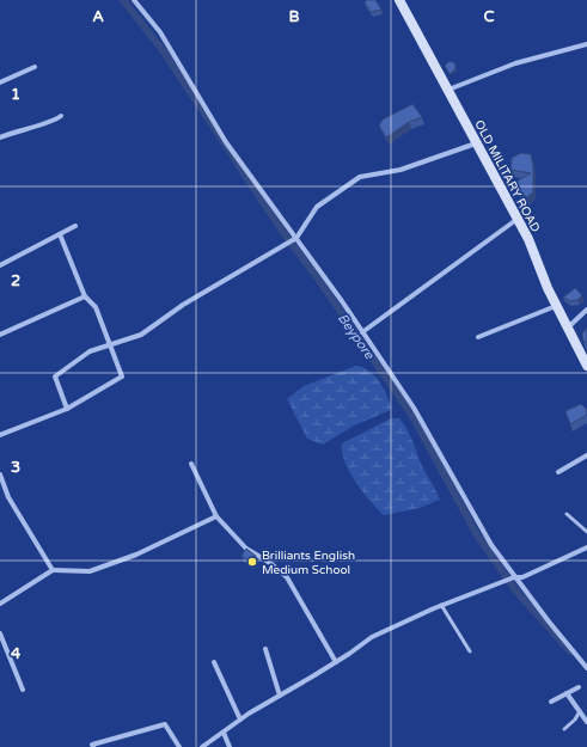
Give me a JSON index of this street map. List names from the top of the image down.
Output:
{
  "streets": {
    "main road": ["OLD MILITARY ROAD"]
  },
  "water": ["Beypore"],
  "places": ["Brilliants English Medium School"],
  "grid": {
    "columns": ["A", "B", "C"],
    "rows": [
      "1",
      "2",
      "3",
      "4"
    ]
  }
}
